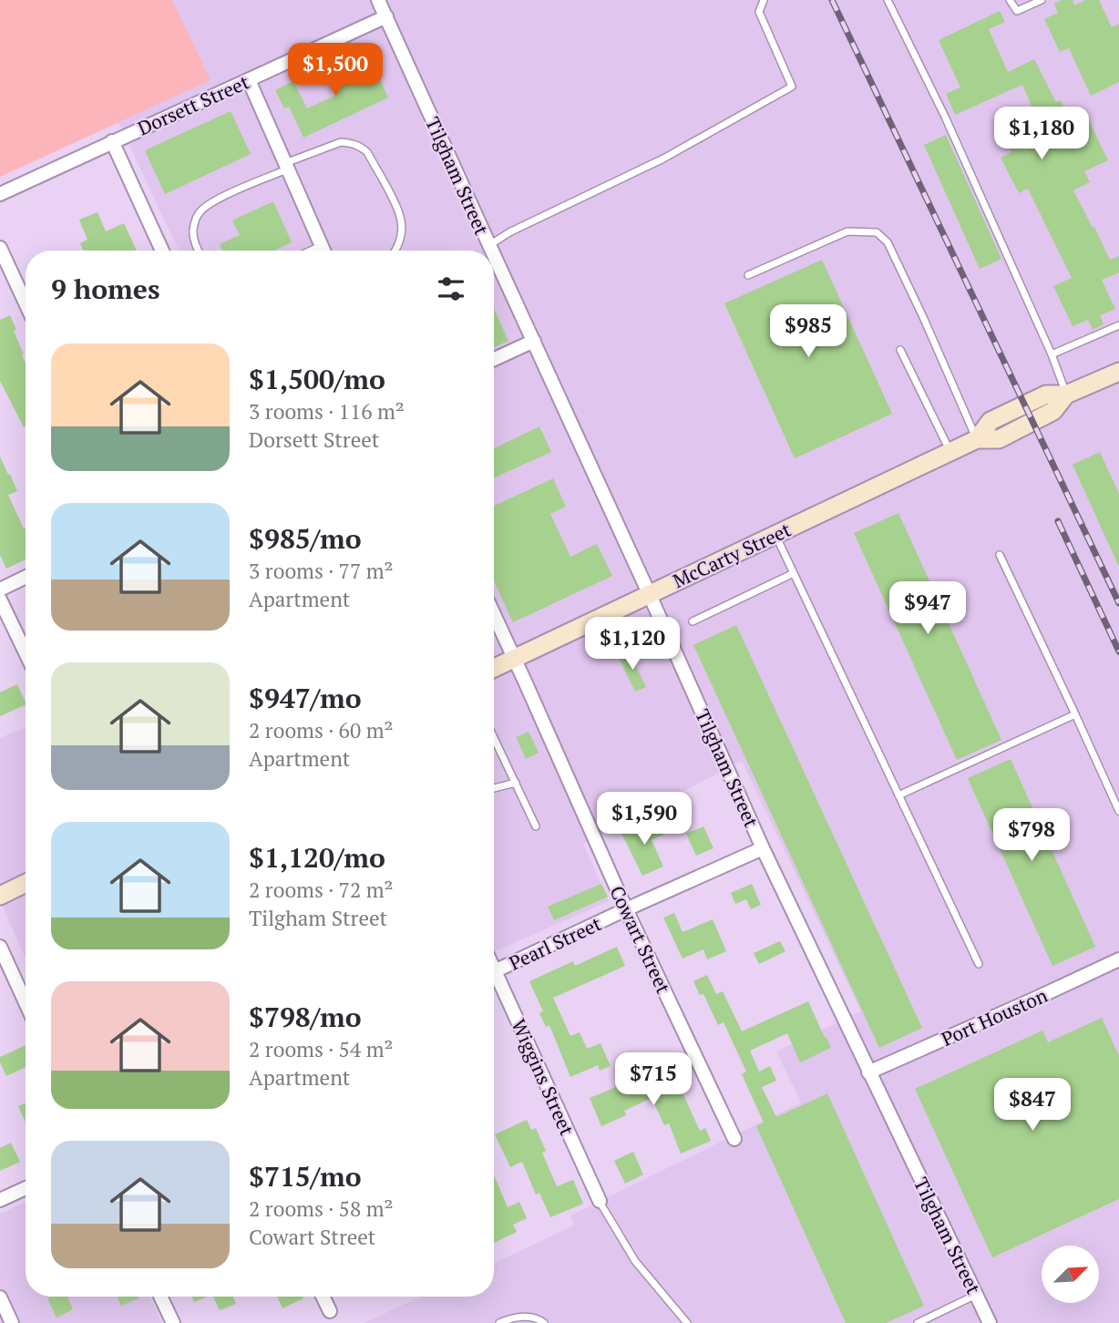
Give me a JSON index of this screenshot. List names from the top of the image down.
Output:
{
  "streets": {
    "main road": ["McCarty Street"],
    "street": [
      "Dorsett Street",
      "Tilgham Street",
      "Cowart Street",
      "Pearl Street",
      "Port Houston",
      "Wiggins Street"
    ]
  },
  "crossings": [
    ["Dorsett Street", "Tilgham Street"],
    ["Tilgham Street", "McCarty Street"],
    ["Tilgham Street", "Pearl Street"],
    ["Tilgham Street", "Port Houston"],
    ["McCarty Street", "Cowart Street"],
    ["Cowart Street", "Pearl Street"]
  ],
  "north": "top right",
  "page": {
    "price": [
      "$1,500",
      "$1,180",
      "$985",
      "$947",
      "$1,120",
      "$1,590",
      "$798",
      "$715",
      "$847"
    ],
    "heading": "9 homes",
    "list": [
      {
        "name": "$1,500/mo",
        "note": "3 rooms · 116 m² · Dorsett Street"
      },
      {
        "name": "$985/mo",
        "note": "3 rooms · 77 m² · Apartment"
      },
      {
        "name": "$947/mo",
        "note": "2 rooms · 60 m² · Apartment"
      },
      {
        "name": "$1,120/mo",
        "note": "2 rooms · 72 m² · Tilgham Street"
      },
      {
        "name": "$798/mo",
        "note": "2 rooms · 54 m² · Apartment"
      },
      {
        "name": "$715/mo",
        "note": "2 rooms · 58 m² · Cowart Street"
      }
    ]
  }
}
